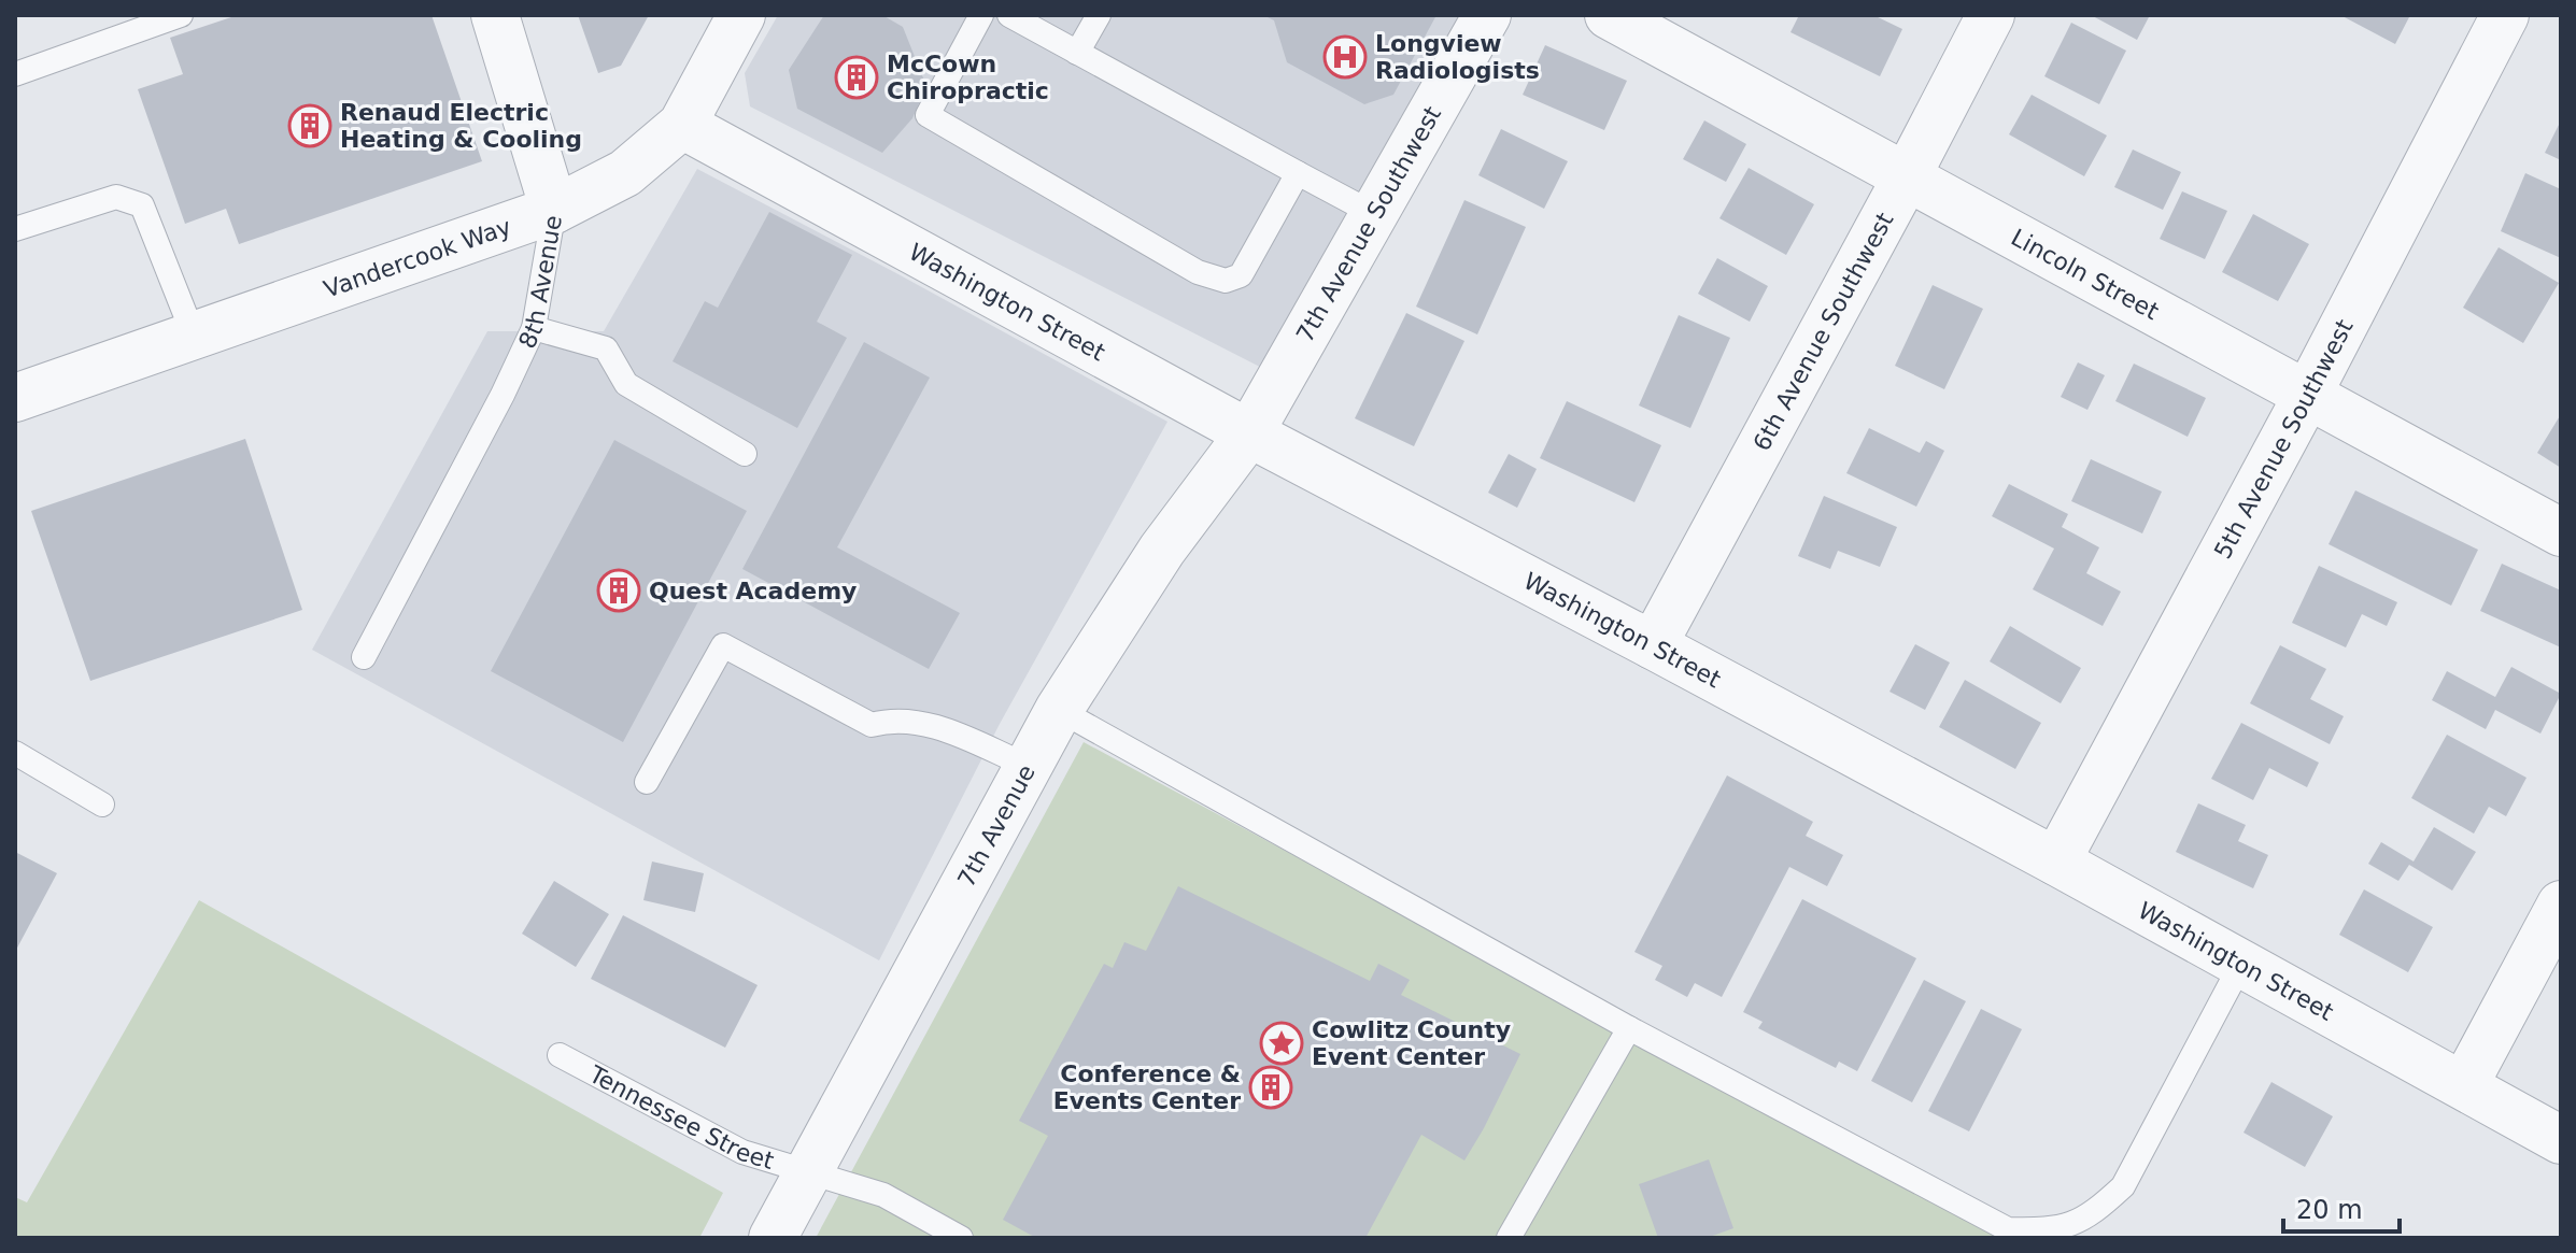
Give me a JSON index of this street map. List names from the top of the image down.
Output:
{
  "streets": {
    "street": [
      "7th Avenue Southwest",
      "Vandercook Way",
      "Lincoln Street",
      "8th Avenue",
      "Washington Street",
      "6th Avenue Southwest",
      "5th Avenue Southwest",
      "7th Avenue"
    ],
    "lane": ["Tennessee Street"]
  },
  "crossings": [
    ["7th Avenue Southwest", "Washington Street"],
    ["7th Avenue Southwest", "7th Avenue"],
    ["Vandercook Way", "8th Avenue"],
    ["Vandercook Way", "Washington Street"],
    ["Lincoln Street", "6th Avenue Southwest"],
    ["Lincoln Street", "5th Avenue Southwest"],
    ["Washington Street", "6th Avenue Southwest"],
    ["Washington Street", "5th Avenue Southwest"],
    ["Washington Street", "7th Avenue"],
    ["7th Avenue", "Tennessee Street"]
  ],
  "places": {
    "hospital": ["Longview Radiologists"],
    "building": [
      "McCown Chiropractic",
      "Renaud Electric Heating & Cooling",
      "Quest Academy",
      "Conference & Events Center"
    ],
    "place": ["Cowlitz County Event Center"]
  },
  "scale_bar": "20 m"
}
